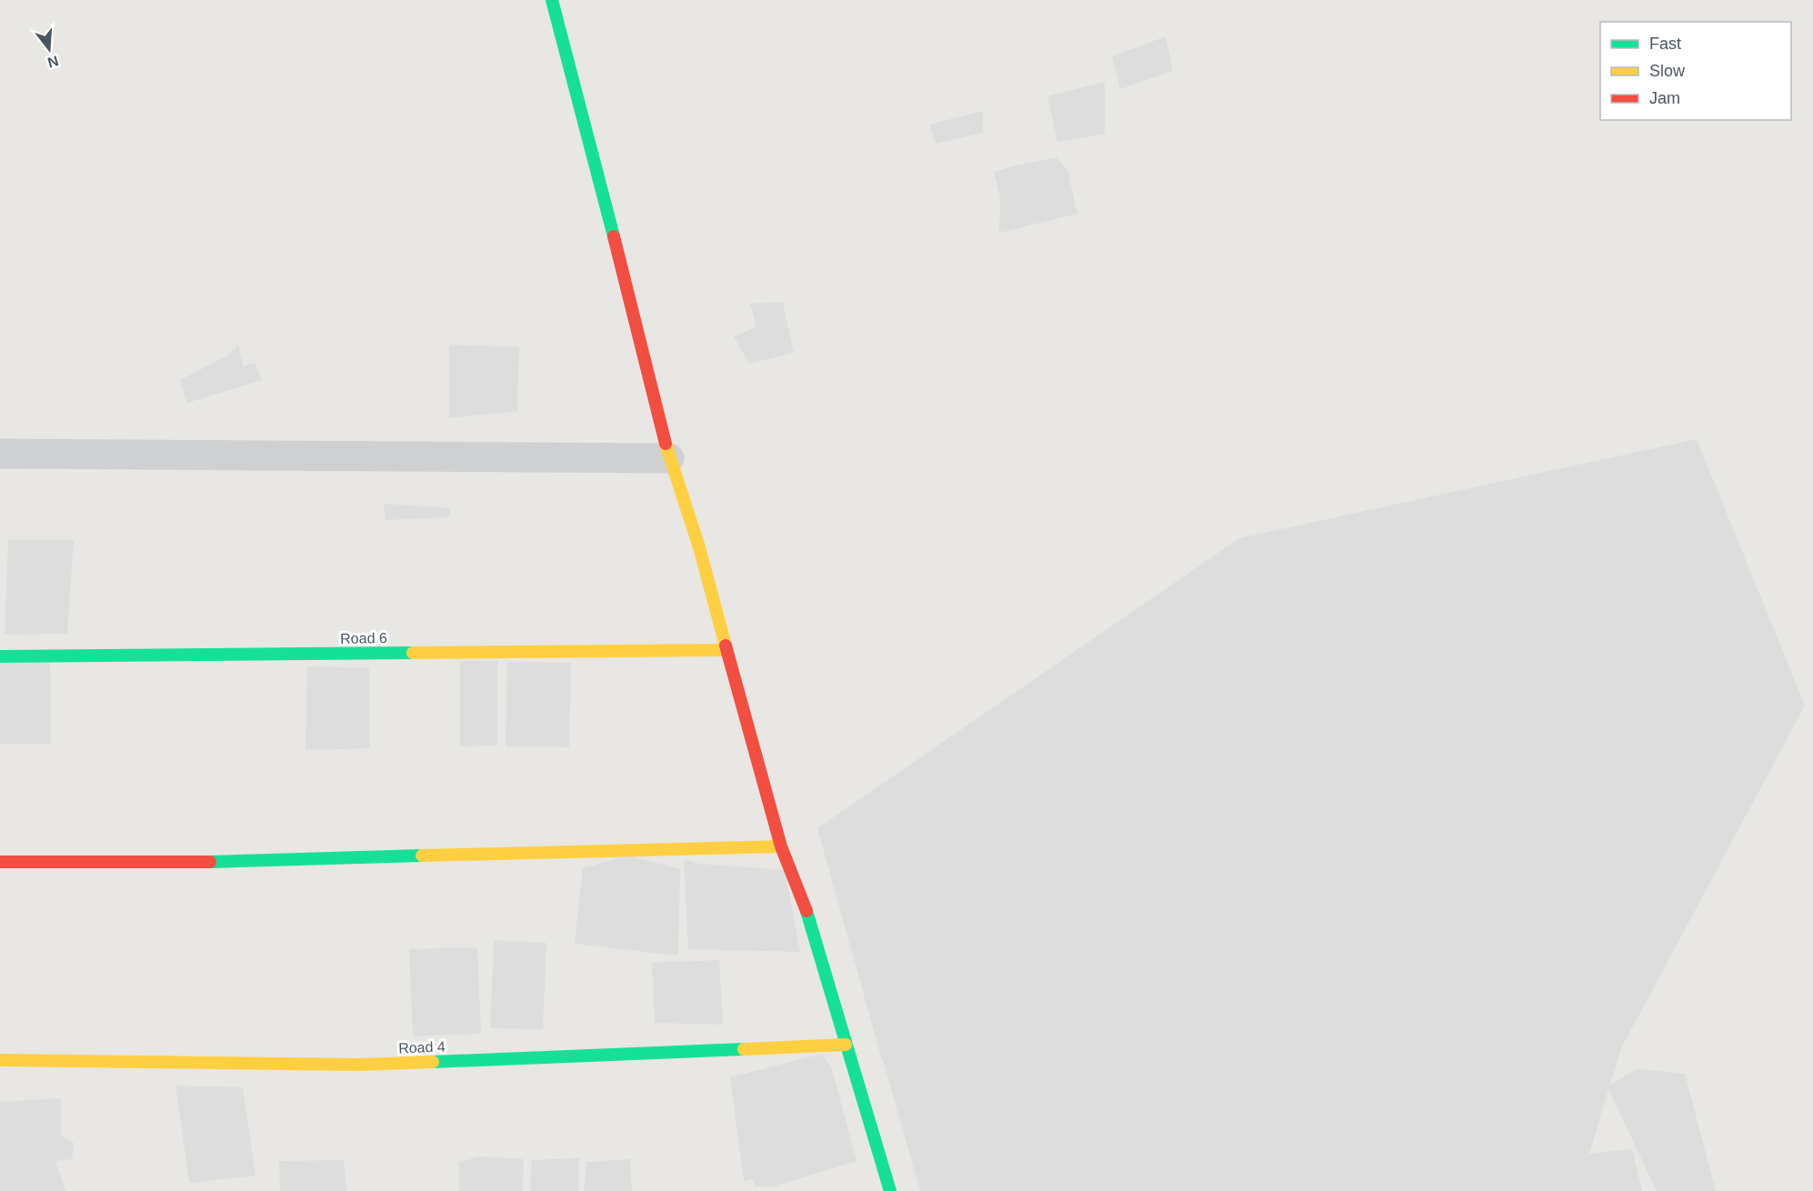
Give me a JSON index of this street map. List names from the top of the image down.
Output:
{
  "streets": {
    "street": ["Road 6", "Road 4"]
  },
  "legend": ["Fast", "Slow", "Jam"],
  "north": "bottom"
}
